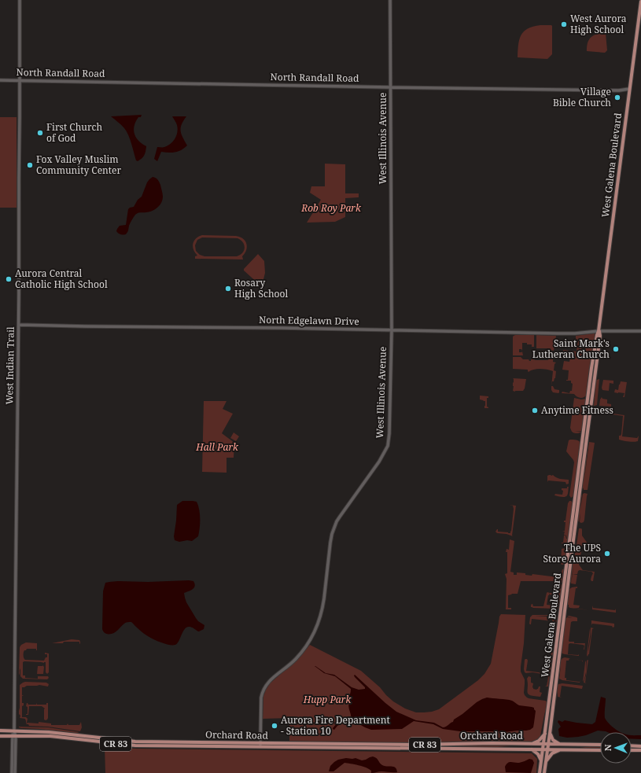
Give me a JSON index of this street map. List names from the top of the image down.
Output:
{
  "streets": {
    "main road": [
      "North Randall Road",
      "West Illinois Avenue",
      "West Galena Boulevard",
      "North Edgelawn Drive",
      "West Indian Trail",
      "Orchard Road",
      "CR 83"
    ]
  },
  "crossings": [
    ["North Randall Road", "West Illinois Avenue"],
    ["North Randall Road", "West Galena Boulevard"],
    ["North Randall Road", "West Indian Trail"],
    ["West Illinois Avenue", "North Edgelawn Drive"],
    ["West Illinois Avenue", "Orchard Road"],
    ["West Galena Boulevard", "North Edgelawn Drive"],
    ["West Galena Boulevard", "Orchard Road"],
    ["North Edgelawn Drive", "West Indian Trail"],
    ["West Indian Trail", "Orchard Road"]
  ],
  "parks": ["Rob Roy Park", "Hall Park", "Hupp Park"],
  "places": [
    "West Aurora High School",
    "Village Bible Church",
    "First Church of God",
    "Fox Valley Muslim Community Center",
    "Aurora Central Catholic High School",
    "Rosary High School",
    "Saint Mark's Lutheran Church",
    "Anytime Fitness",
    "The UPS Store Aurora",
    "Aurora Fire Department - Station 10"
  ],
  "north": "left"
}
